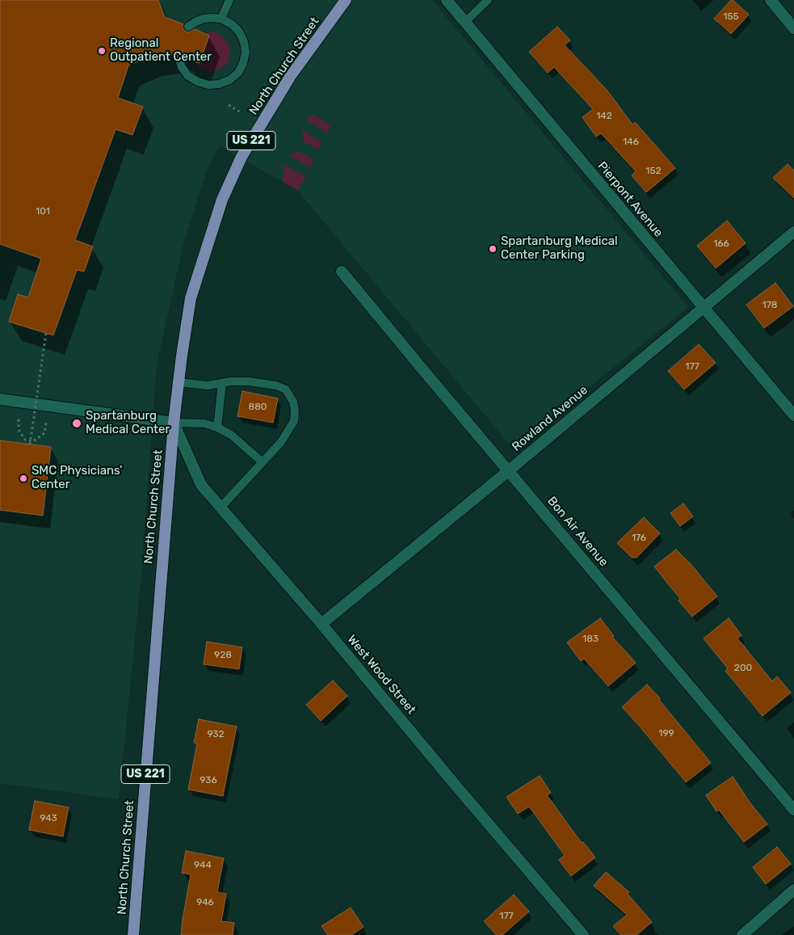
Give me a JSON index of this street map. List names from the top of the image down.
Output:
{
  "streets": {
    "main road": ["North Church Street", "US 221"],
    "street": [
      "Pierpont Avenue",
      "Rowland Avenue",
      "Bon Air Avenue",
      "West Wood Street"
    ]
  },
  "crossings": [
    ["North Church Street", "West Wood Street"],
    ["Pierpont Avenue", "Rowland Avenue"],
    ["Rowland Avenue", "Bon Air Avenue"],
    ["Rowland Avenue", "West Wood Street"]
  ],
  "places": [
    "Regional Outpatient Center",
    "Spartanburg Medical Center Parking",
    "Spartanburg Medical Center",
    "SMC Physicians' Center"
  ],
  "house_numbers": [
    "155",
    "142",
    "146",
    "152",
    "101",
    "166",
    "178",
    "177",
    "880",
    "176",
    "183",
    "928",
    "200",
    "199",
    "932",
    "936",
    "943",
    "944",
    "946",
    "177"
  ]
}
